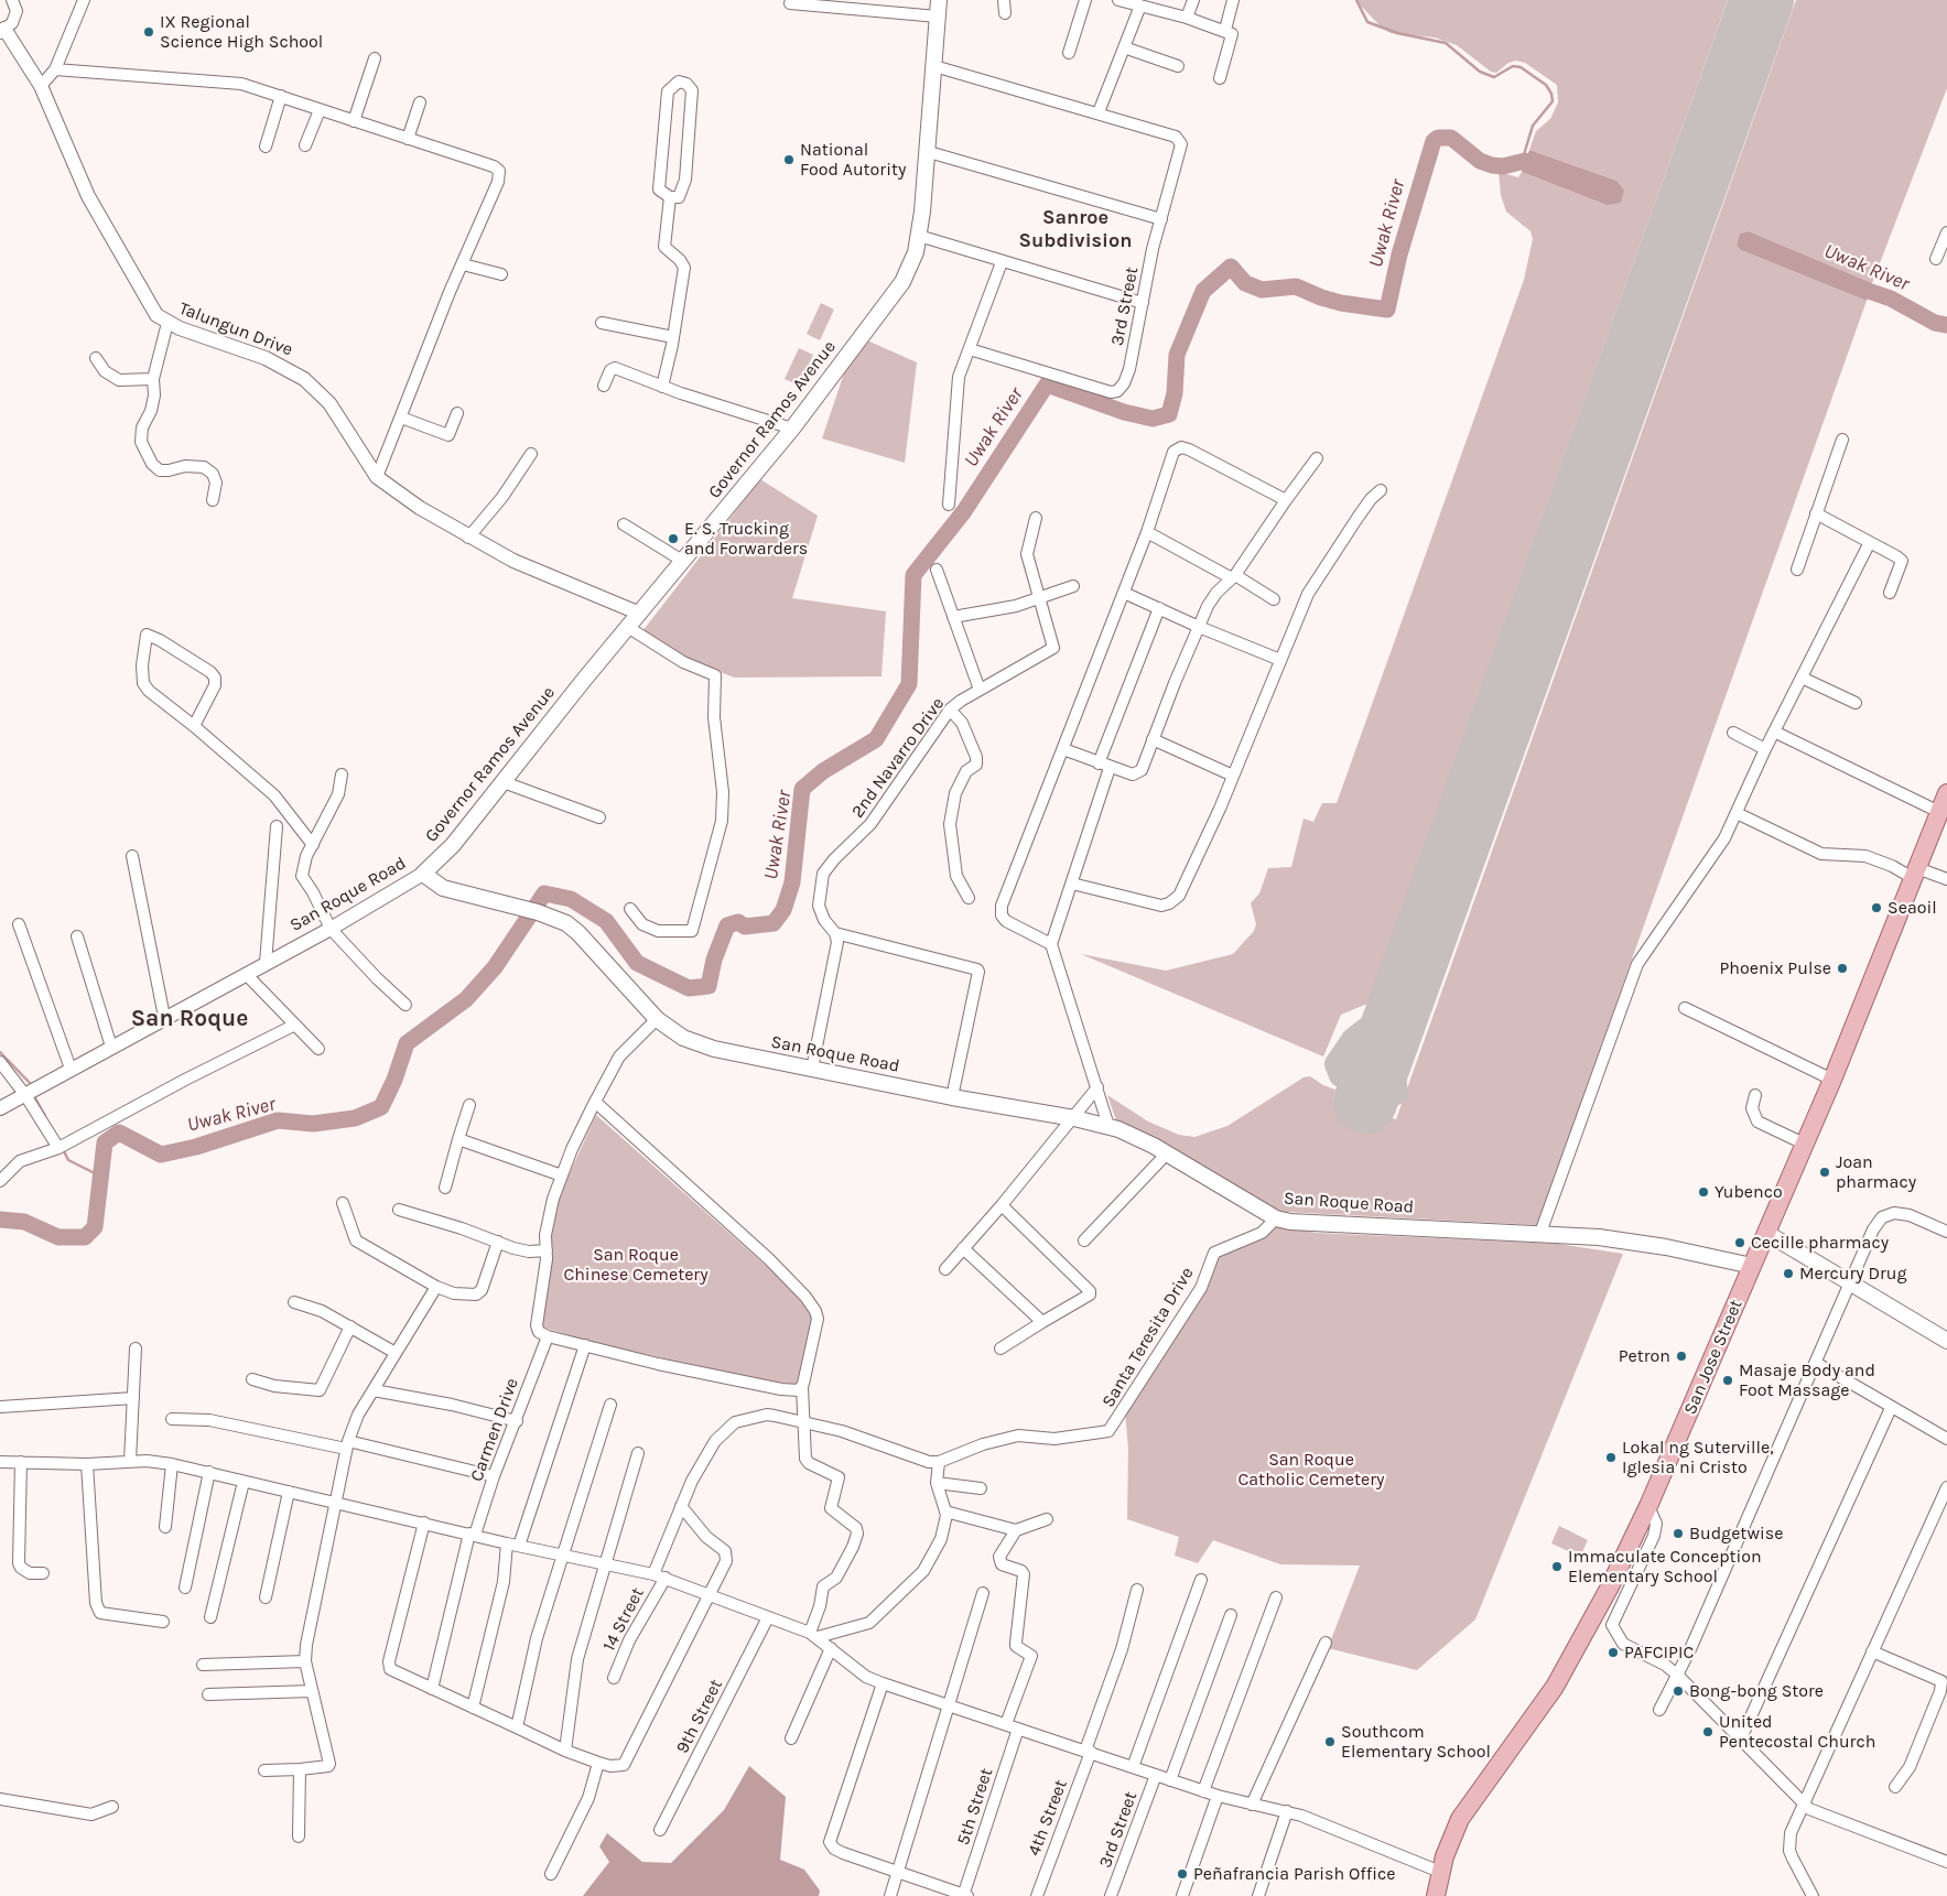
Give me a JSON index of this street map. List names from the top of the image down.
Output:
{
  "streets": {
    "main road": ["Governor Ramos Avenue", "San Roque Road", "San Jose Street"],
    "street": [
      "3rd Street",
      "Talungun Drive",
      "2nd Navarro Drive",
      "Santa Teresita Drive",
      "Carmen Drive",
      "14 Street",
      "9th Street",
      "5th Street",
      "4th Street"
    ]
  },
  "crossings": [
    ["Talungun Drive", "Governor Ramos Avenue"],
    ["Governor Ramos Avenue", "San Roque Road"],
    ["San Roque Road", "Santa Teresita Drive"],
    ["San Roque Road", "San Jose Street"]
  ],
  "districts": ["Sanroe Subdivision", "San Roque"],
  "water": ["Uwak River"],
  "parks": ["San Roque Chinese Cemetery", "San Roque Catholic Cemetery"],
  "places": [
    "IX Regional Science High School",
    "National Food Autority",
    "E. S. Trucking and Forwarders",
    "Seaoil",
    "Phoenix Pulse",
    "Joan pharmacy",
    "Yubenco",
    "Cecille pharmacy",
    "Mercury Drug",
    "Petron",
    "Masaje Body and Foot Massage",
    "Lokal ng Suterville, Iglesia ni Cristo",
    "Budgetwise",
    "Immaculate Conception Elementary School",
    "PAFCIPIC",
    "Bong-bong Store",
    "United Pentecostal Church",
    "Southcom Elementary School",
    "Peñafrancia Parish Office"
  ]
}
